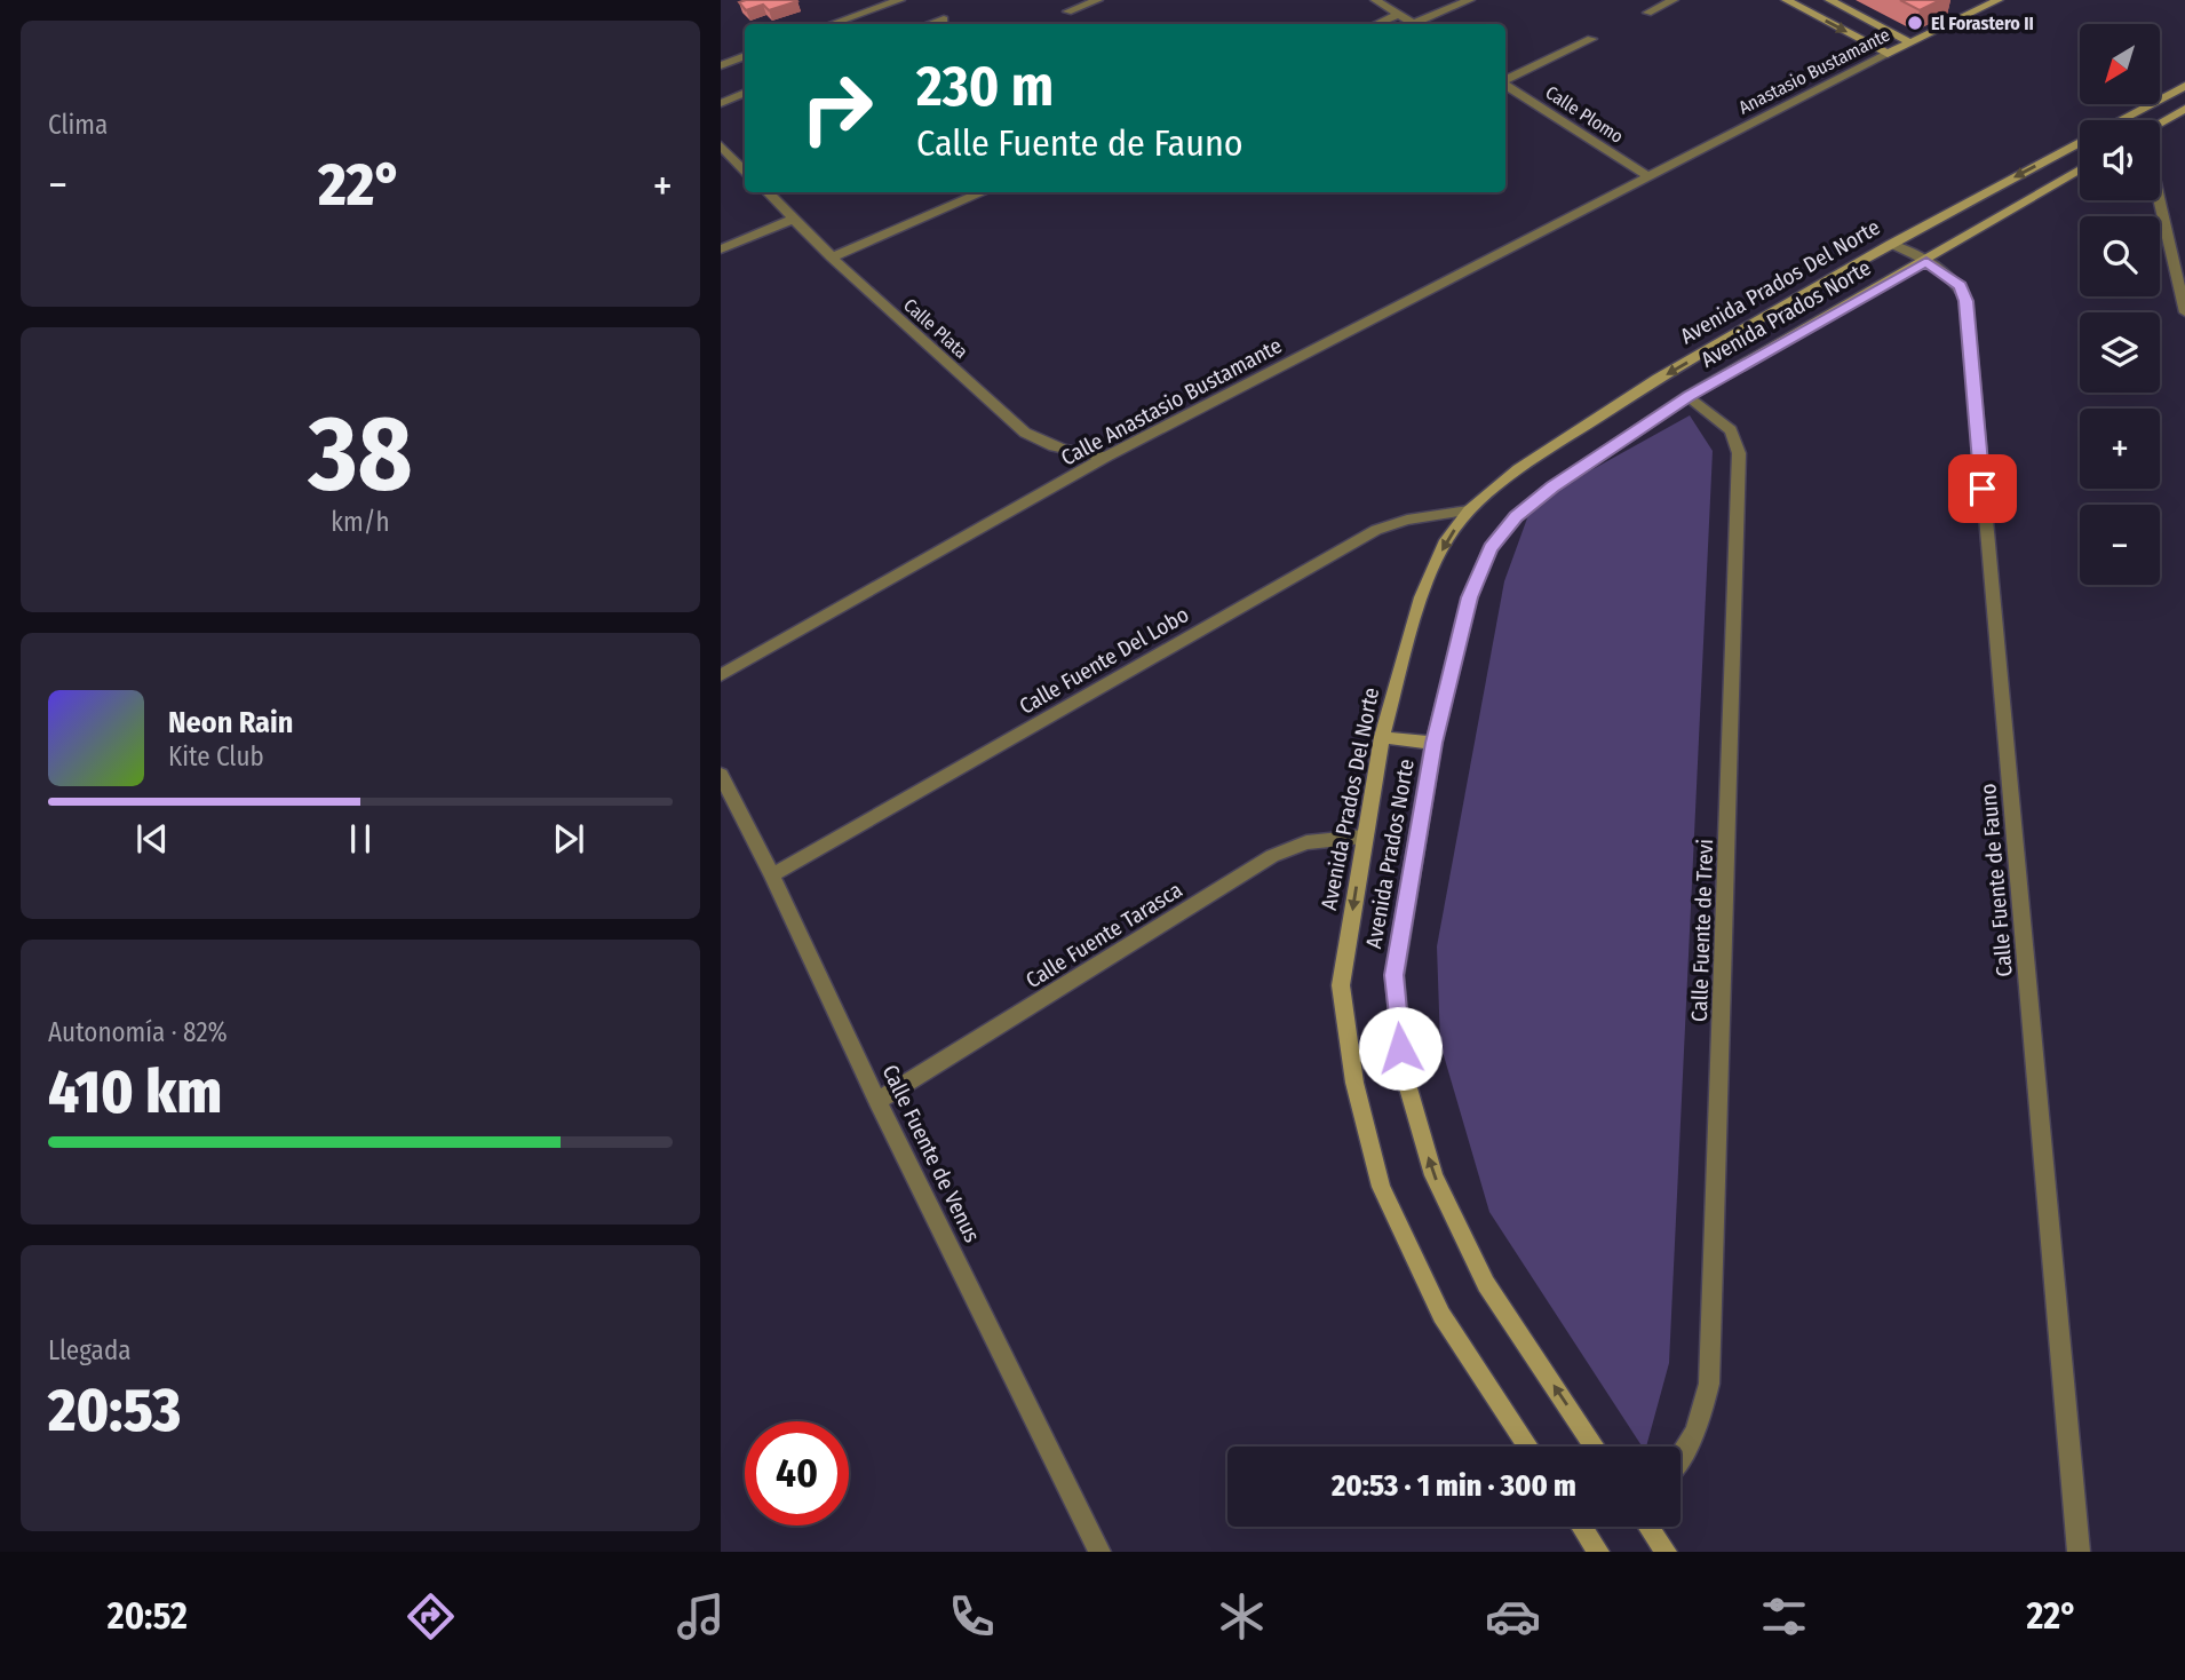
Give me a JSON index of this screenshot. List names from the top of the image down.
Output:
{
  "streets": {
    "street": [
      "Anastasio Bustamante",
      "Calle Plomo",
      "Avenida Prados Del Norte",
      "Avenida Prados Norte",
      "Calle Plata",
      "Calle Anastasio Bustamante",
      "Calle Fuente Del Lobo",
      "Calle Fuente de Fauno",
      "Calle Fuente de Trevi",
      "Calle Fuente Tarasca",
      "Calle Fuente de Venus"
    ]
  },
  "crossings": [
    ["Anastasio Bustamante", "Calle Plomo"],
    ["Anastasio Bustamante", "Calle Anastasio Bustamante"],
    ["Calle Plomo", "Calle Anastasio Bustamante"],
    ["Avenida Prados Del Norte", "Calle Fuente Del Lobo"],
    ["Avenida Prados Del Norte", "Calle Fuente de Fauno"],
    ["Avenida Prados Del Norte", "Calle Fuente Tarasca"],
    ["Avenida Prados Norte", "Calle Fuente de Fauno"],
    ["Avenida Prados Norte", "Calle Fuente de Trevi"],
    ["Calle Plata", "Calle Anastasio Bustamante"],
    ["Calle Fuente Del Lobo", "Calle Fuente de Venus"],
    ["Calle Fuente Tarasca", "Calle Fuente de Venus"]
  ],
  "one_way": ["Avenida Prados Del Norte", "Avenida Prados Norte"],
  "places": ["El Forastero II"],
  "north": "bottom left",
  "page": {
    "tile": [
      "Clima",
      ["38", "km/h"],
      ["Autonomía · 82%", "410 km"],
      ["Llegada", "20:53"]
    ],
    "map_buttons": ["+", "−"],
    "turn": ["230 m", "Calle Fuente de Fauno"],
    "heat": ["−", "22°", "+"],
    "song": ["Neon Rain", "Kite Club"],
    "limit": "40",
    "trip": "20:53 · 1 min · 300 m",
    "tabs": ["20:52", "22°"]
  }
}
